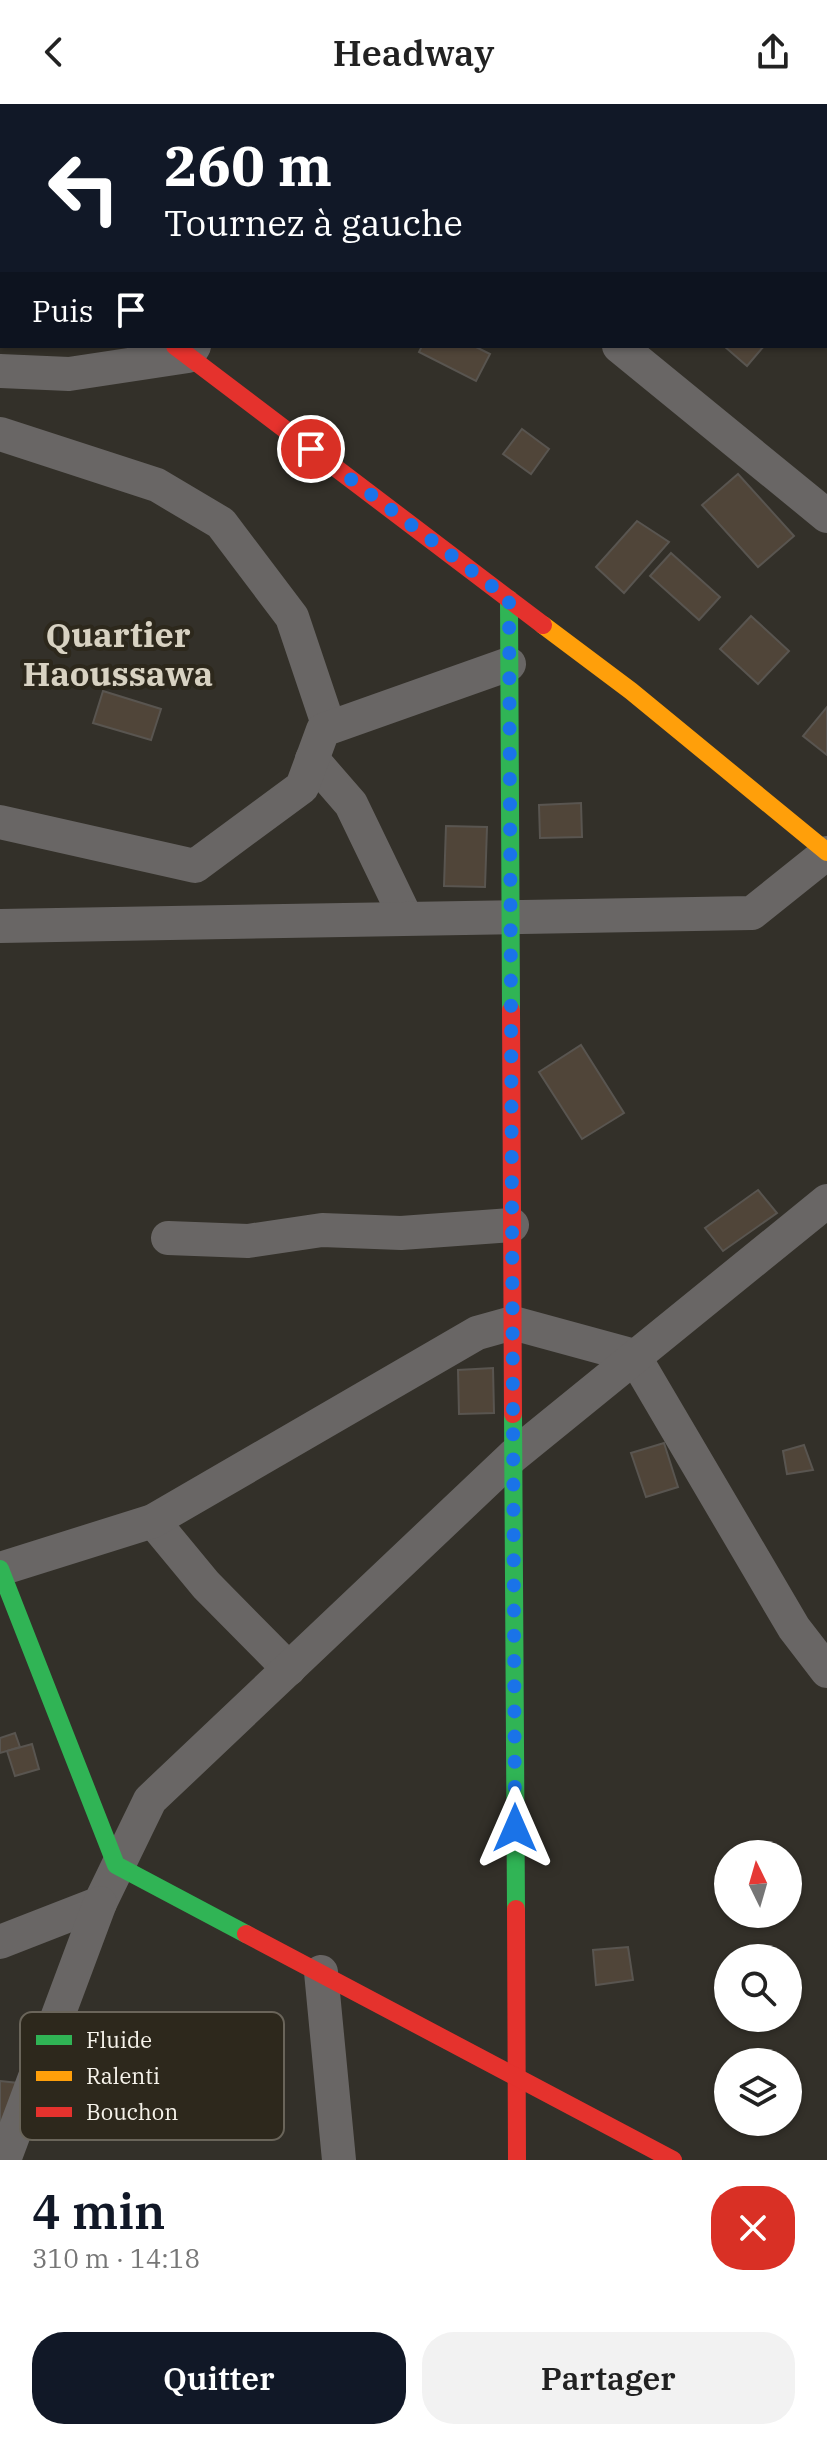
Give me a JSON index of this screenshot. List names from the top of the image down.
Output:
{
  "districts": ["Quartier Haoussawa"],
  "legend": ["Fluide", "Ralenti", "Bouchon"],
  "north": "top",
  "page": {
    "header": "Headway",
    "turn": ["260 m", "Tournez à gauche"],
    "then": "Puis",
    "heading": ["4 min", "310 m · 14:18"],
    "buttons": ["Quitter", "Partager"]
  }
}
